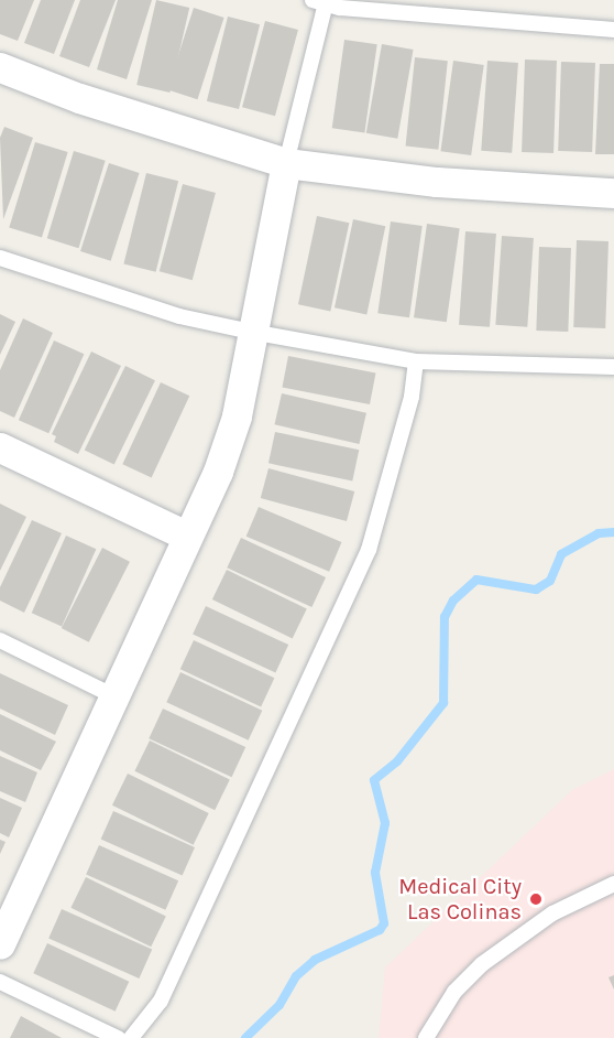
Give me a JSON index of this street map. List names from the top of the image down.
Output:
{
  "places": ["Medical City Las Colinas"]
}
